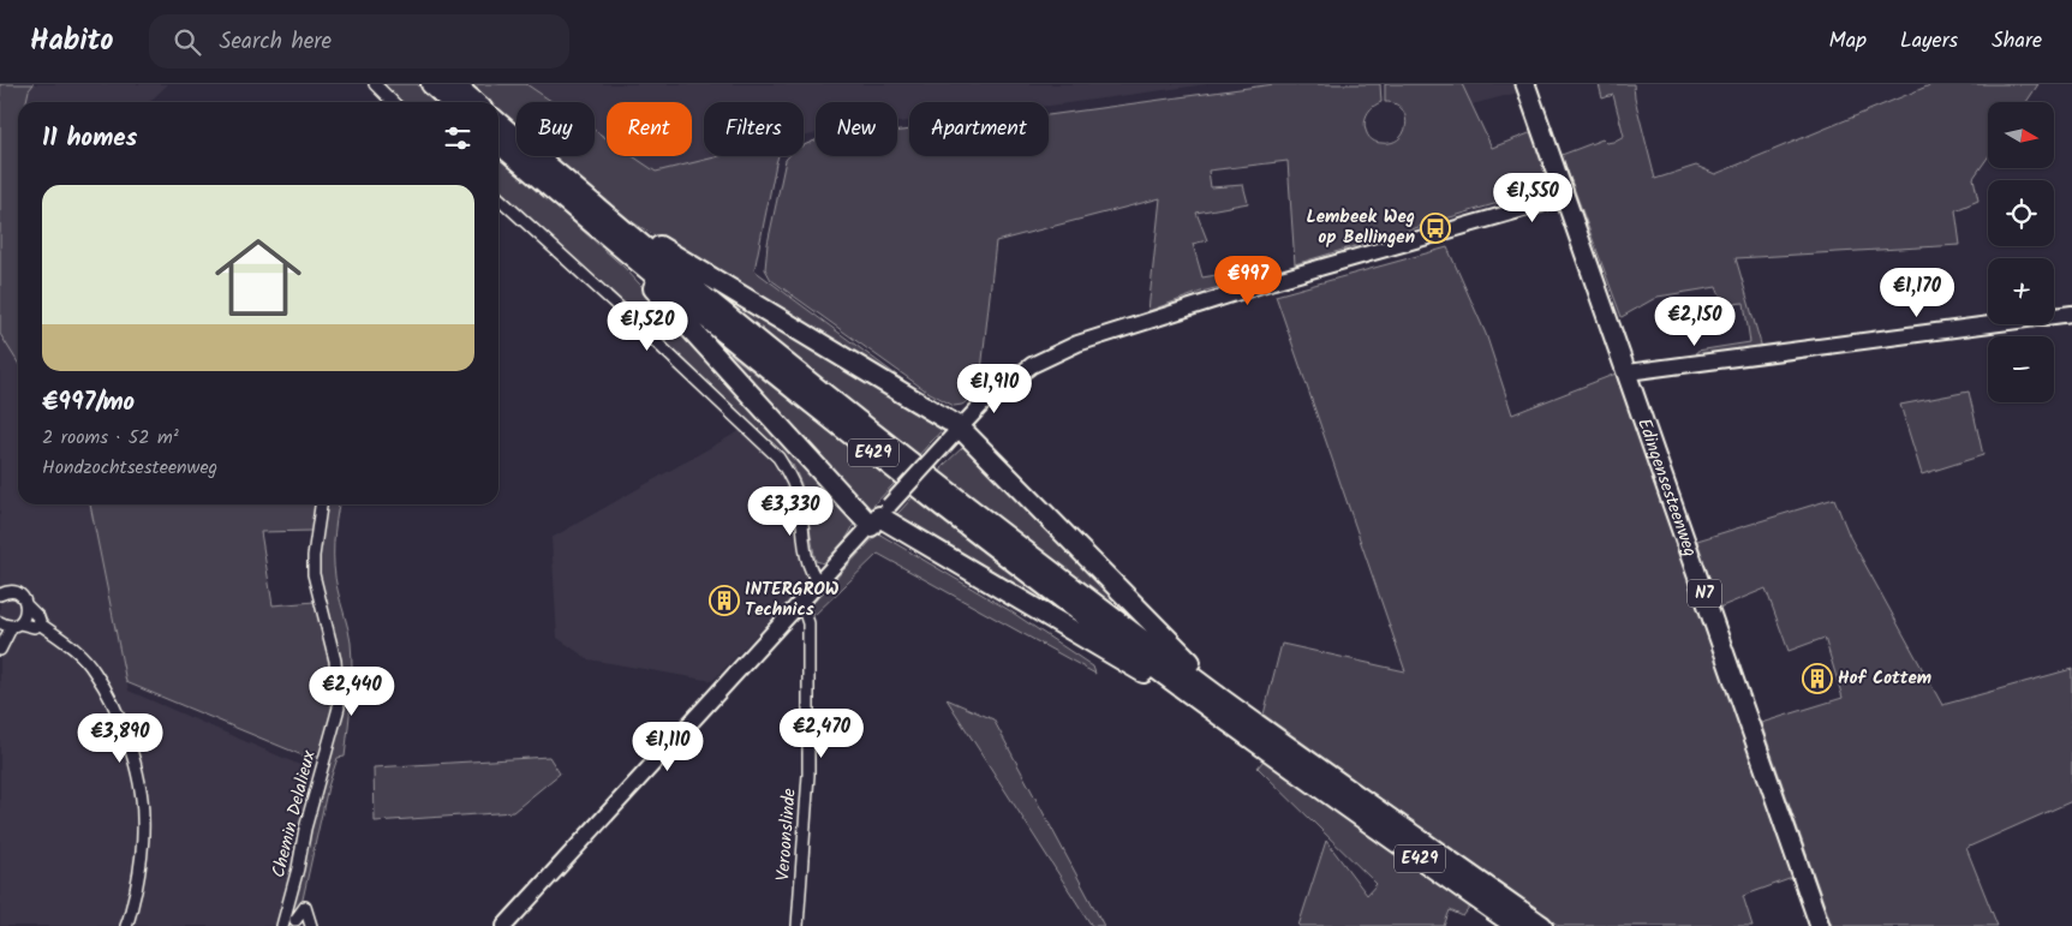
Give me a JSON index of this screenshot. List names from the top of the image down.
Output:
{
  "streets": {
    "highway": ["E429"],
    "main road": ["Edingensesteenweg", "N7"],
    "street": ["Chemin Delalieux", "Veroonslinde"]
  },
  "places": {
    "bus stop": ["Lembeek Weg op Bellingen"],
    "building": ["INTERGROW Technics", "Hof Cottem"]
  },
  "north": "right",
  "page": {
    "header": "Habito",
    "search": "Search here",
    "nav": ["Map", "Layers", "Share"],
    "map_buttons": ["+", "−"],
    "chip": [
      "Buy",
      "Rent",
      "Filters",
      "New",
      "Apartment"
    ],
    "heading": "11 homes",
    "price": [
      "€1,550",
      "€997",
      "€1,170",
      "€2,150",
      "€1,520",
      "€1,910",
      "€3,330",
      "€2,440",
      "€2,470",
      "€3,890",
      "€1,110"
    ],
    "list": [
      {
        "name": "€997/mo",
        "note": "2 rooms · 52 m² · Hondzochtsesteenweg"
      }
    ]
  }
}
